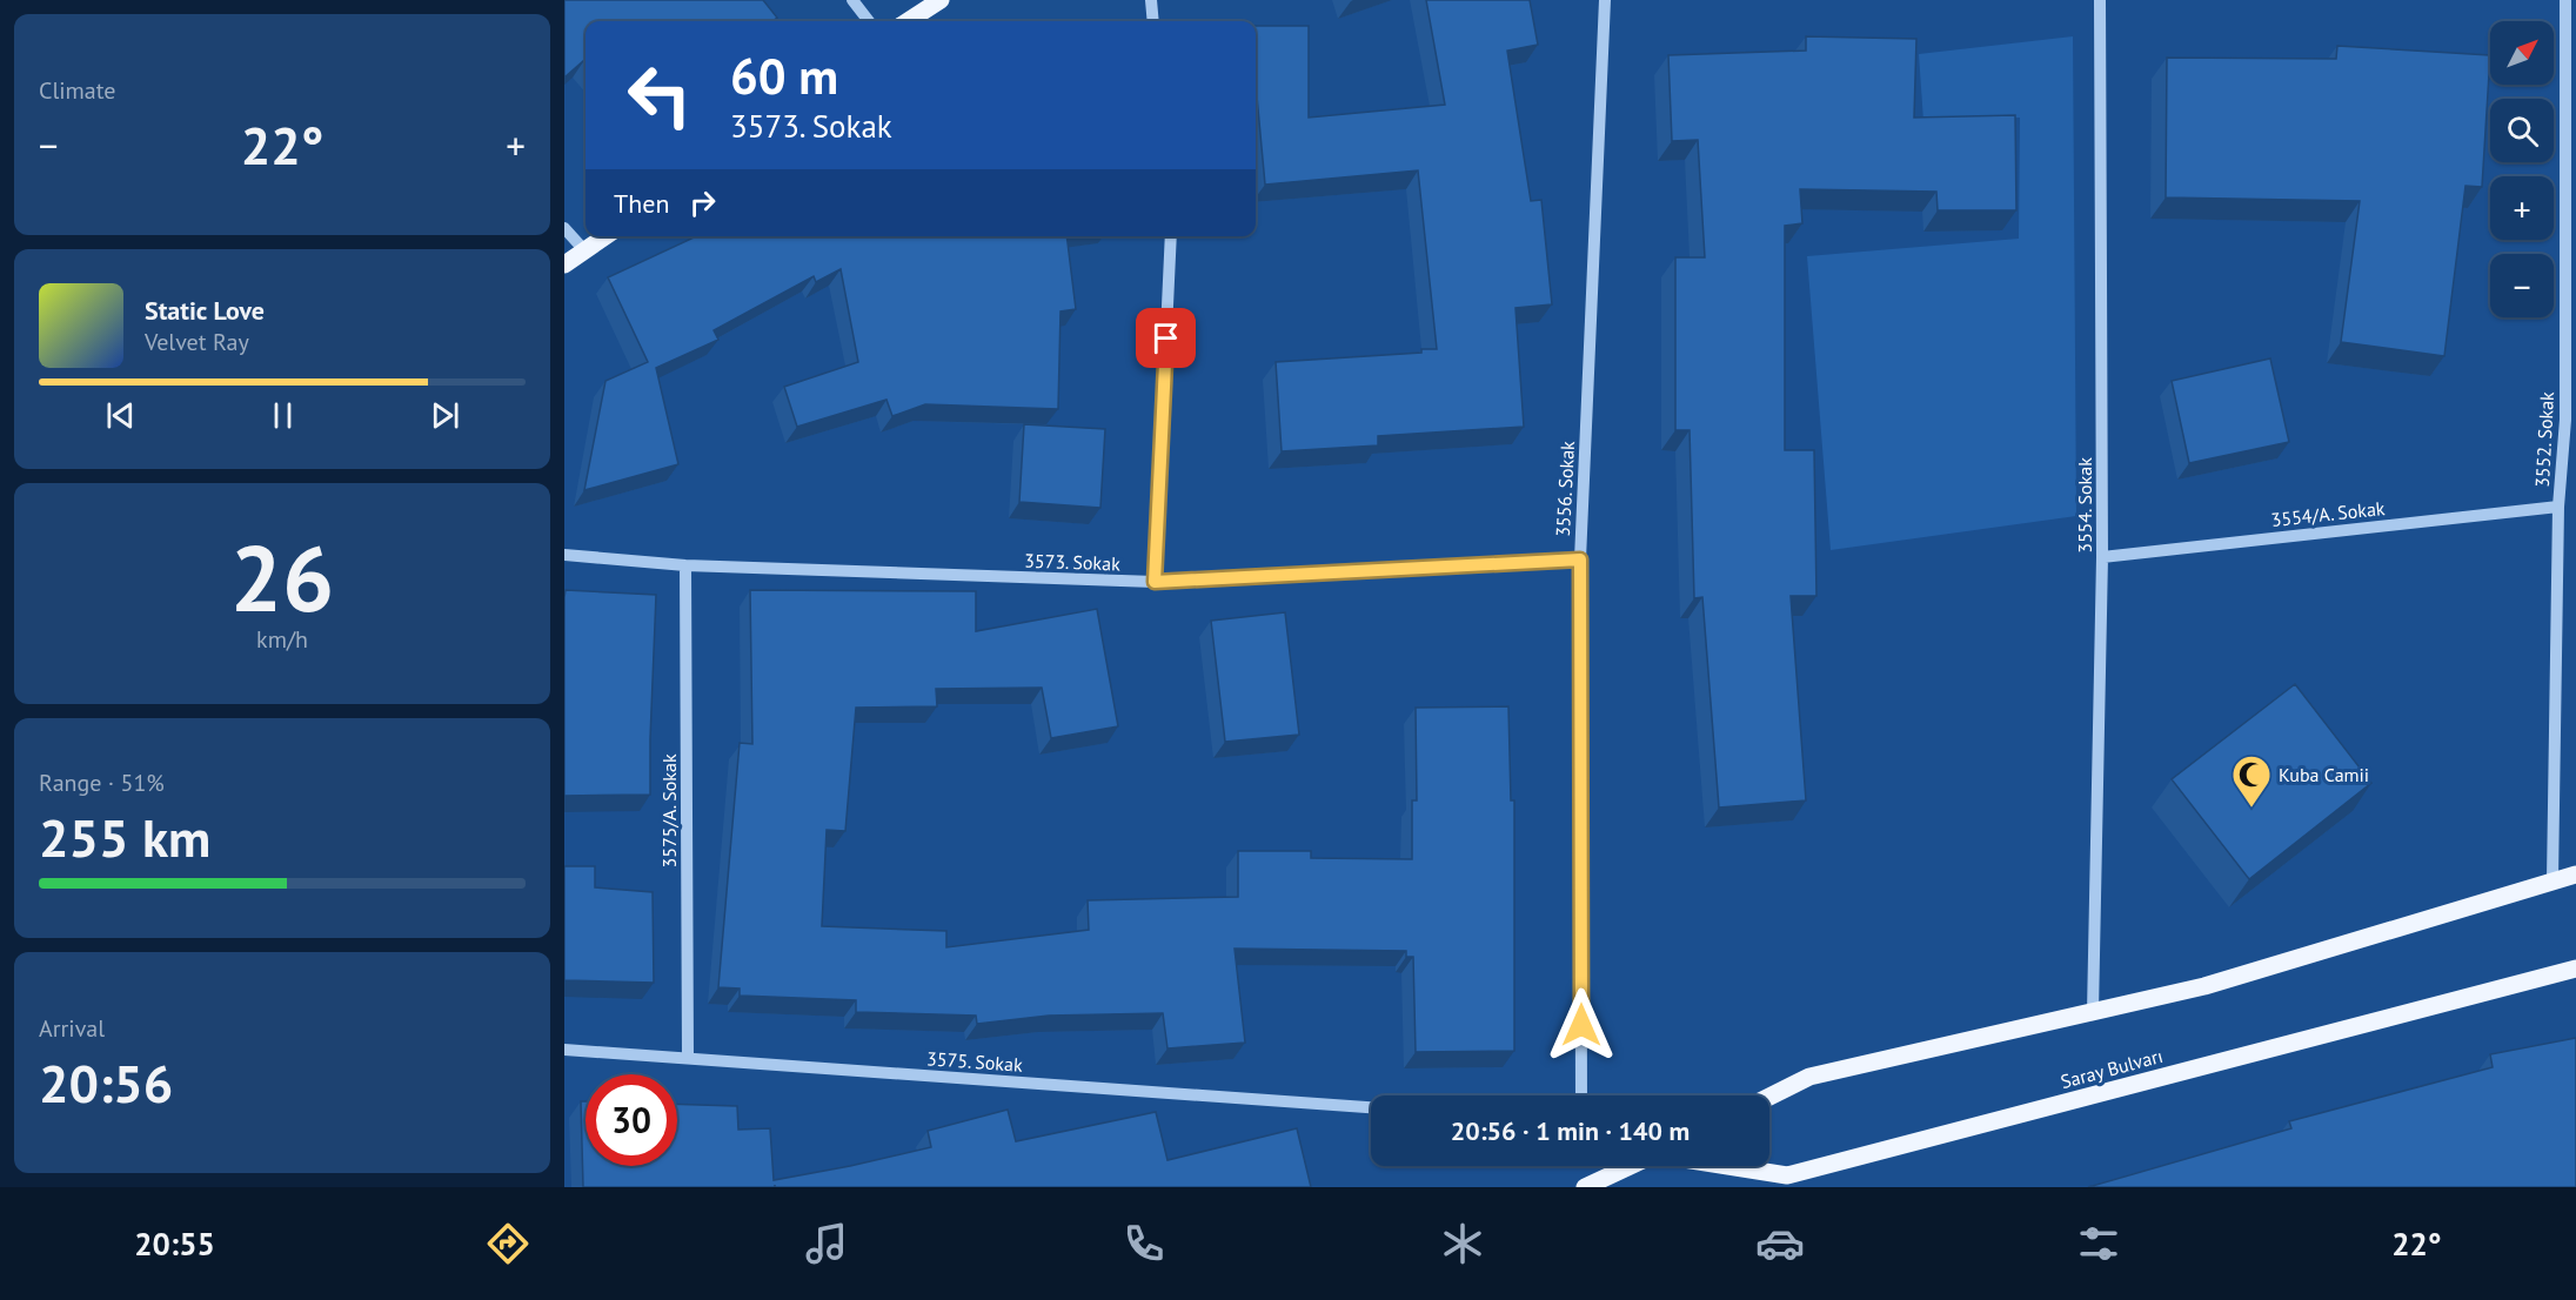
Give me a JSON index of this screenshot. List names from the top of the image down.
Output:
{
  "streets": {
    "main road": ["Saray Bulvarı"],
    "street": [
      "3552. Sokak",
      "3556. Sokak",
      "3554. Sokak",
      "3554/A. Sokak",
      "3573. Sokak",
      "3575/A. Sokak",
      "3575. Sokak"
    ]
  },
  "crossings": [
    ["3552. Sokak", "3554/A. Sokak"],
    ["3556. Sokak", "3573. Sokak"],
    ["3554. Sokak", "3554/A. Sokak"],
    ["3573. Sokak", "3575/A. Sokak"],
    ["3575/A. Sokak", "3575. Sokak"]
  ],
  "places": {
    "mosque": ["Kuba Camii"]
  },
  "north": "top right",
  "page": {
    "tile": [
      "Climate",
      ["26", "km/h"],
      ["Range · 51%", "255 km"],
      ["Arrival", "20:56"]
    ],
    "map_buttons": ["+", "−"],
    "turn": ["60 m", "3573. Sokak"],
    "heat": ["−", "22°", "+"],
    "then": "Then",
    "song": ["Static Love", "Velvet Ray"],
    "limit": "30",
    "trip": "20:56 · 1 min · 140 m",
    "tabs": ["20:55", "22°"]
  }
}
